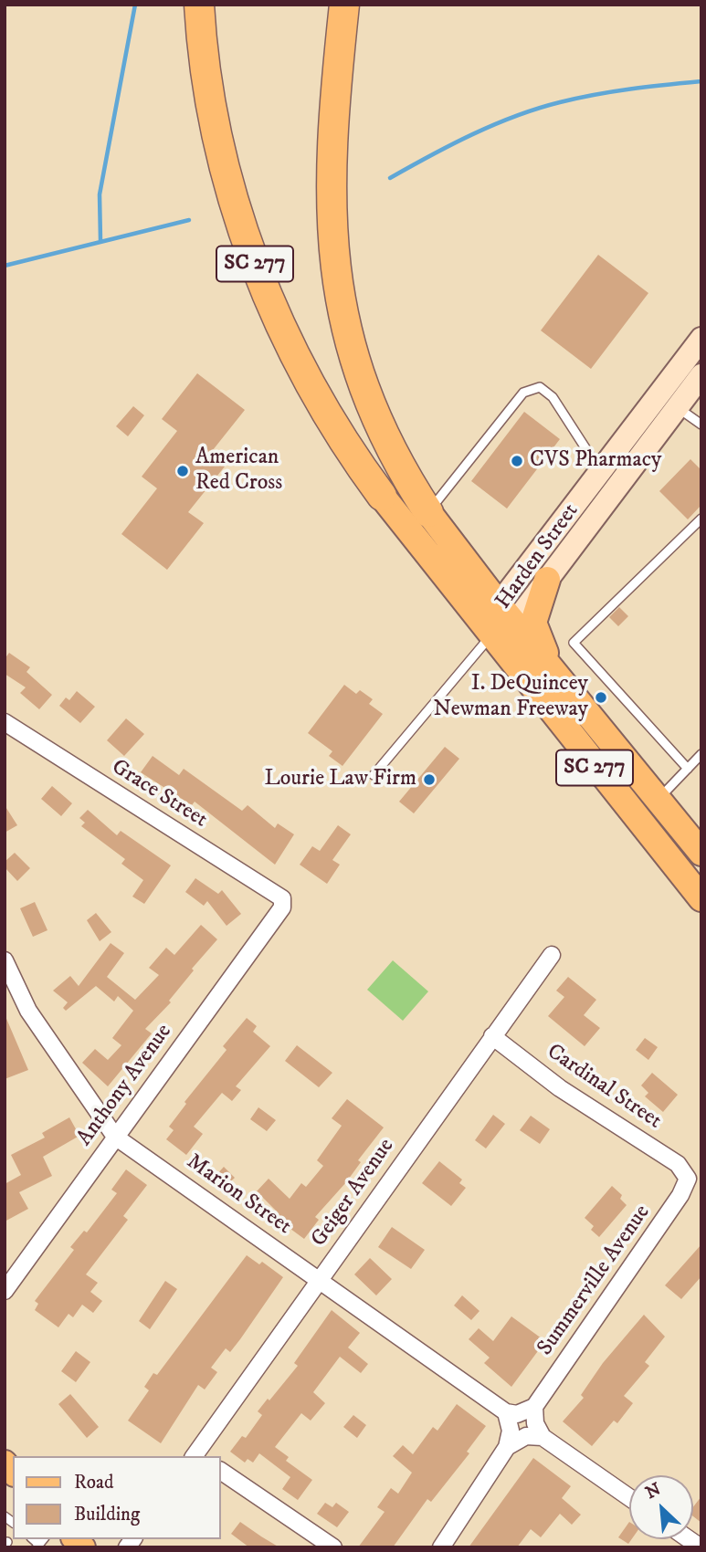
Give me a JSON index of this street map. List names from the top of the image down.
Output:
{
  "streets": {
    "highway": ["SC 277"],
    "main road": ["Harden Street"],
    "street": [
      "Grace Street",
      "Anthony Avenue",
      "Cardinal Street",
      "Geiger Avenue",
      "Marion Street",
      "Summerville Avenue"
    ]
  },
  "crossings": [
    ["SC 277", "Harden Street"],
    ["Grace Street", "Anthony Avenue"],
    ["Anthony Avenue", "Marion Street"],
    ["Cardinal Street", "Geiger Avenue"],
    ["Cardinal Street", "Summerville Avenue"],
    ["Geiger Avenue", "Marion Street"]
  ],
  "places": [
    "CVS Pharmacy",
    "American Red Cross",
    "I. DeQuincey Newman Freeway",
    "Lourie Law Firm"
  ],
  "legend": ["Road", "Building"],
  "north": "top left"
}
